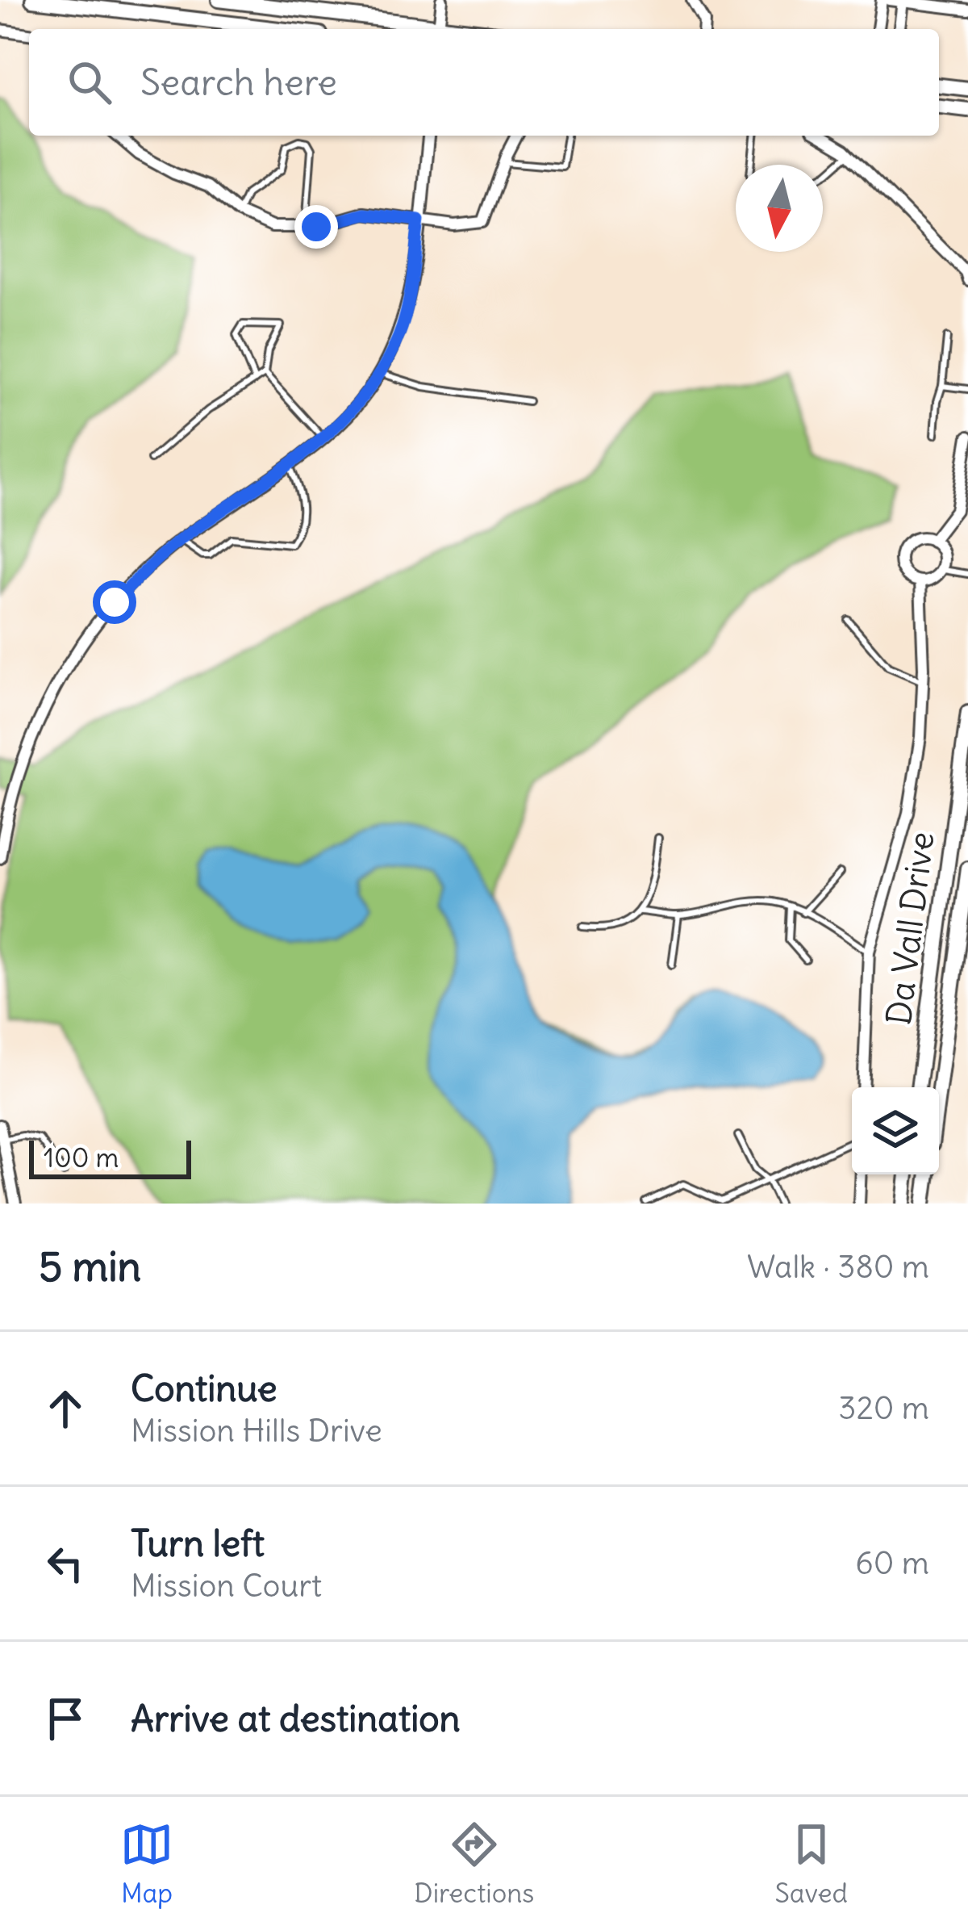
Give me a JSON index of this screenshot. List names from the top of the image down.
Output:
{
  "streets": {
    "main road": ["Da Vall Drive"]
  },
  "scale_bar": "100 m",
  "north": "bottom",
  "page": {
    "search": "Search here",
    "scale": "100 m",
    "heading": ["5 min", "Walk · 380 m"],
    "list": [
      ["Continue", "Mission Hills Drive", "320 m"],
      ["Turn left", "Mission Court", "60 m"],
      "Arrive at destination"
    ],
    "nav": ["Map", "Directions", "Saved"]
  }
}
